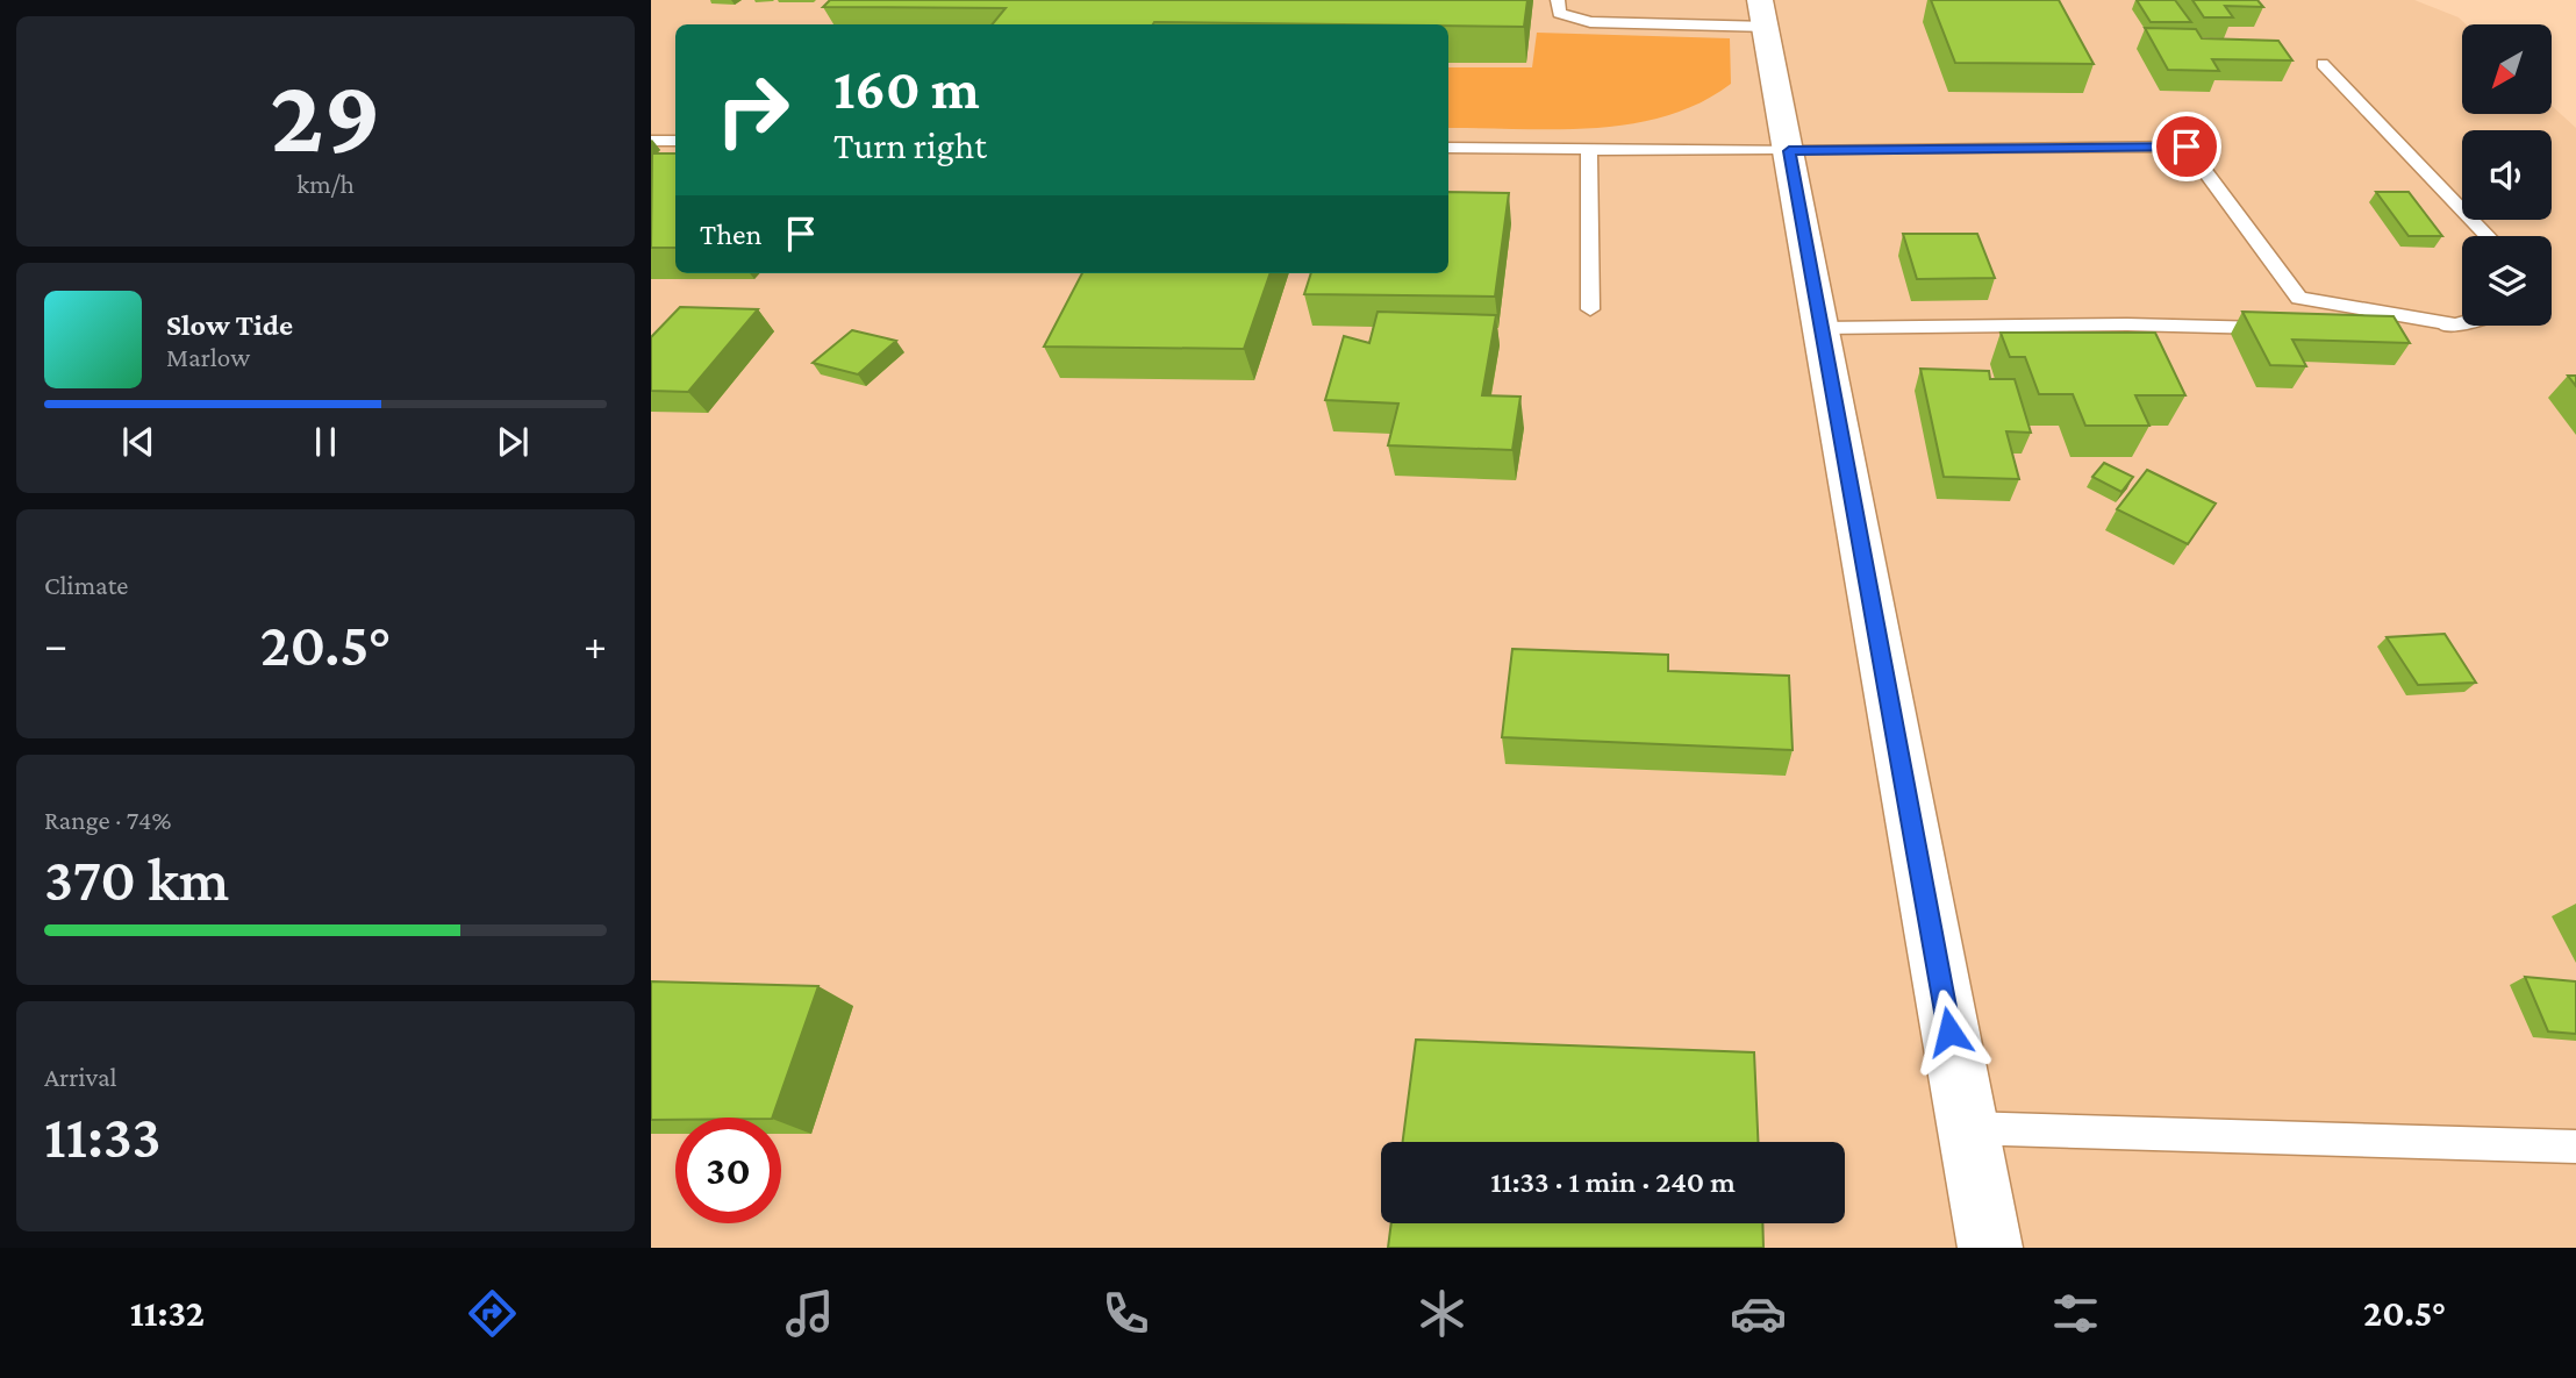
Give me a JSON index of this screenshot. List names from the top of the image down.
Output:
{
  "north": "bottom left",
  "page": {
    "tile": [
      ["29", "km/h"],
      "Climate",
      ["Range · 74%", "370 km"],
      ["Arrival", "11:33"]
    ],
    "turn": ["160 m", "Turn right"],
    "then": "Then",
    "song": ["Slow Tide", "Marlow"],
    "heat": ["−", "20.5°", "+"],
    "limit": "30",
    "trip": "11:33 · 1 min · 240 m",
    "tabs": ["11:32", "20.5°"]
  }
}
